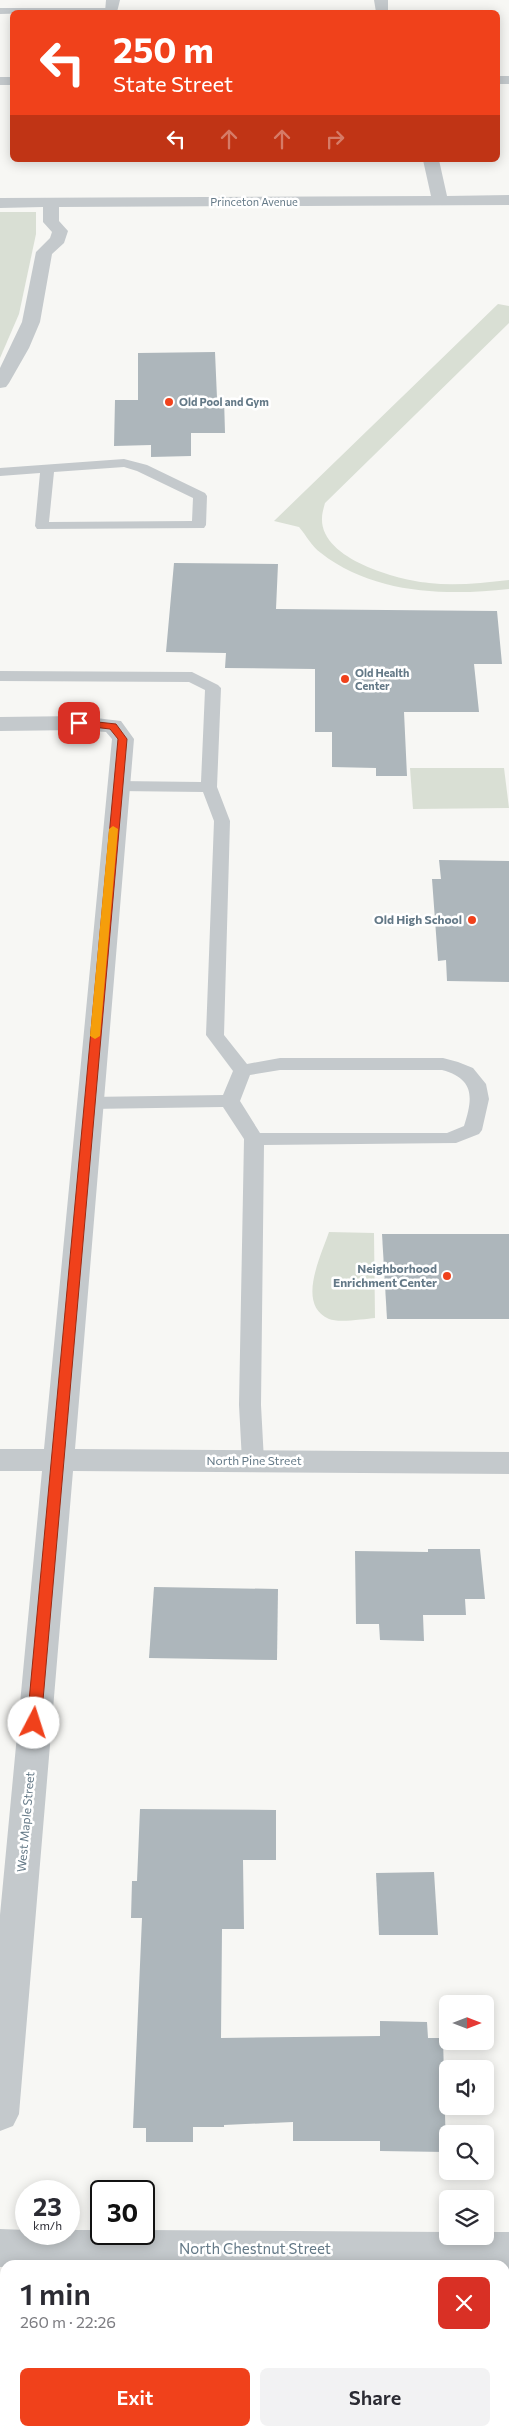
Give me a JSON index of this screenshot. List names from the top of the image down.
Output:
{
  "streets": {
    "street": [
      "Princeton Avenue",
      "North Pine Street",
      "West Maple Street",
      "North Chestnut Street"
    ]
  },
  "crossings": [
    ["North Pine Street", "West Maple Street"]
  ],
  "places": [
    "Old Pool and Gym",
    "Old Health Center",
    "Old High School",
    "Neighborhood Enrichment Center"
  ],
  "north": "right",
  "page": {
    "turn": ["250 m", "State Street"],
    "speed": "23 km/h",
    "limit": "30",
    "heading": ["1 min", "260 m · 22:26"],
    "buttons": ["Exit", "Share"]
  }
}
